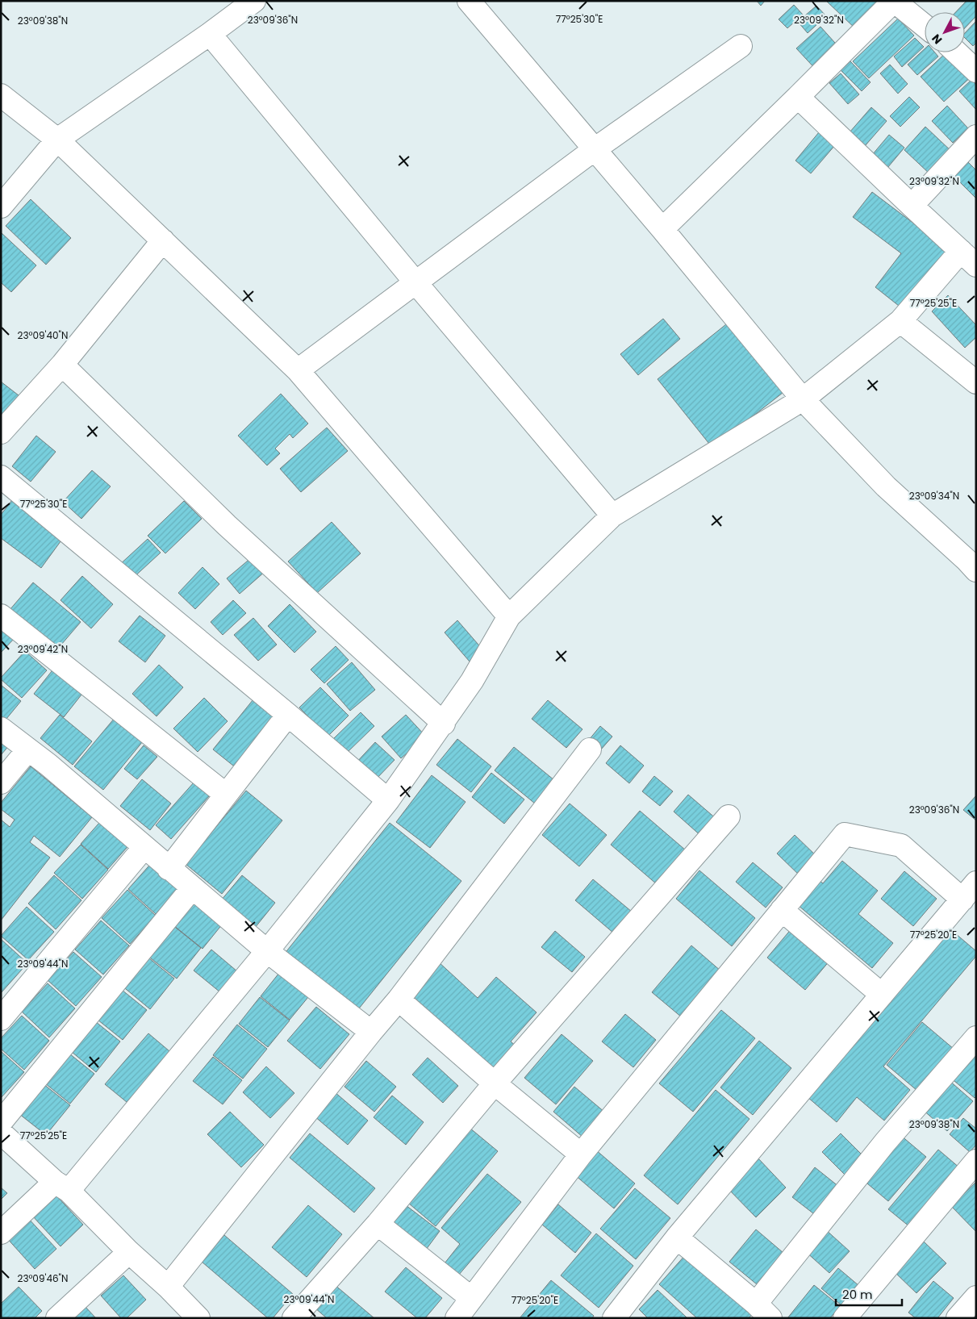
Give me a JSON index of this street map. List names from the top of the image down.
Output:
{
  "scale_bar": "20 m",
  "north": "bottom left",
  "coordinates": [
    "77°25'30\"E",
    "23°09'32\"N",
    "23°09'36\"N",
    "23°09'38\"N",
    "77°25'25\"E",
    "23°09'40\"N",
    "23°09'34\"N",
    "23°09'42\"N",
    "77°25'20\"E",
    "23°09'44\"N",
    "23°09'46\"N"
  ]
}
